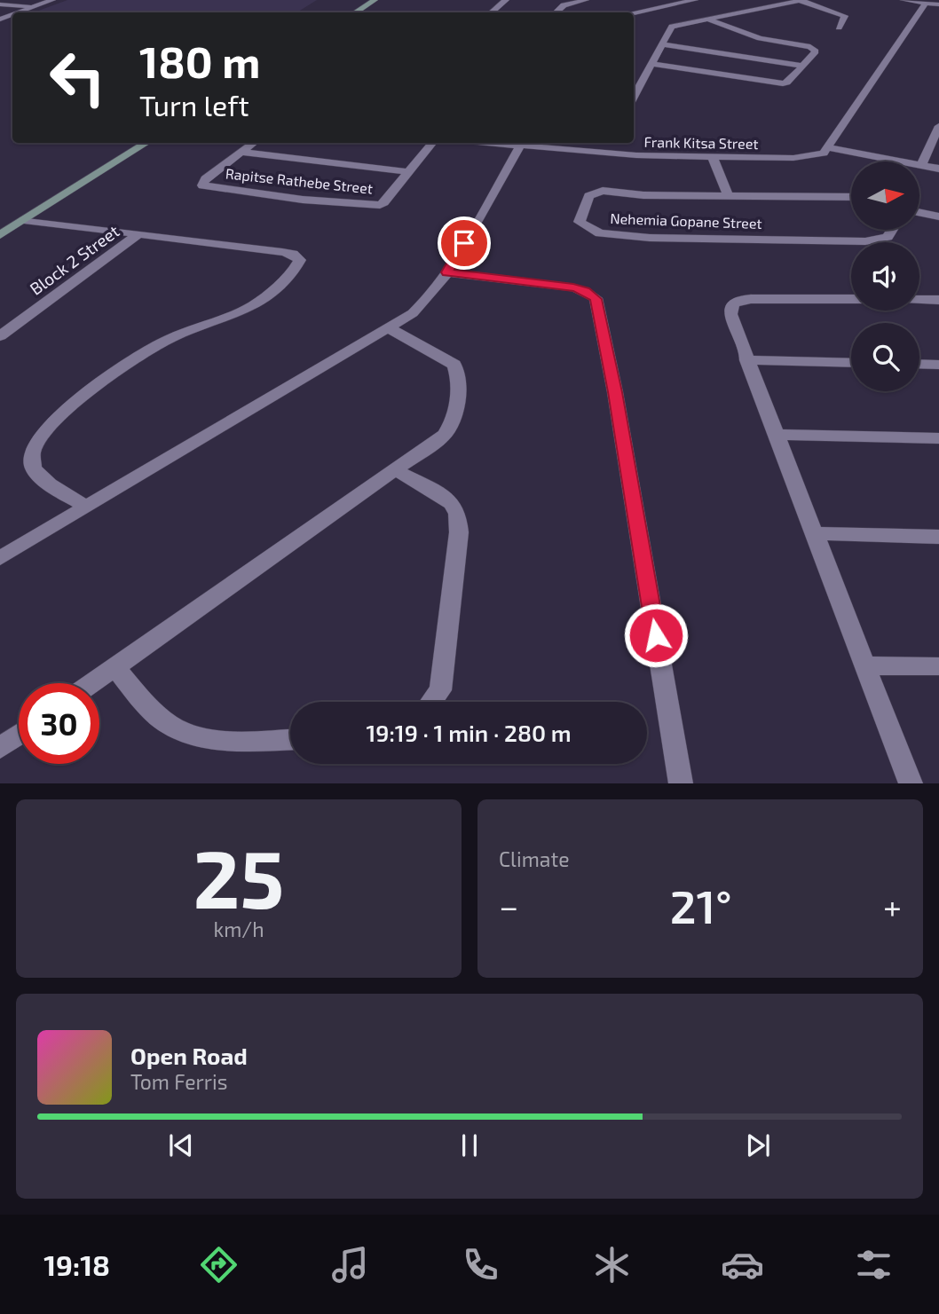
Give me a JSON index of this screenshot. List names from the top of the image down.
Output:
{
  "streets": {
    "street": [
      "Frank Kitsa Street",
      "Rapitse Rathebe Street",
      "Nehemia Gopane Street",
      "Block 2 Street"
    ]
  },
  "north": "right",
  "page": {
    "turn": ["180 m", "Turn left"],
    "limit": "30",
    "trip": "19:19 · 1 min · 280 m",
    "tile": [
      ["25", "km/h"],
      "Climate"
    ],
    "heat": ["−", "21°", "+"],
    "song": ["Open Road", "Tom Ferris"],
    "tabs": "19:18"
  }
}
